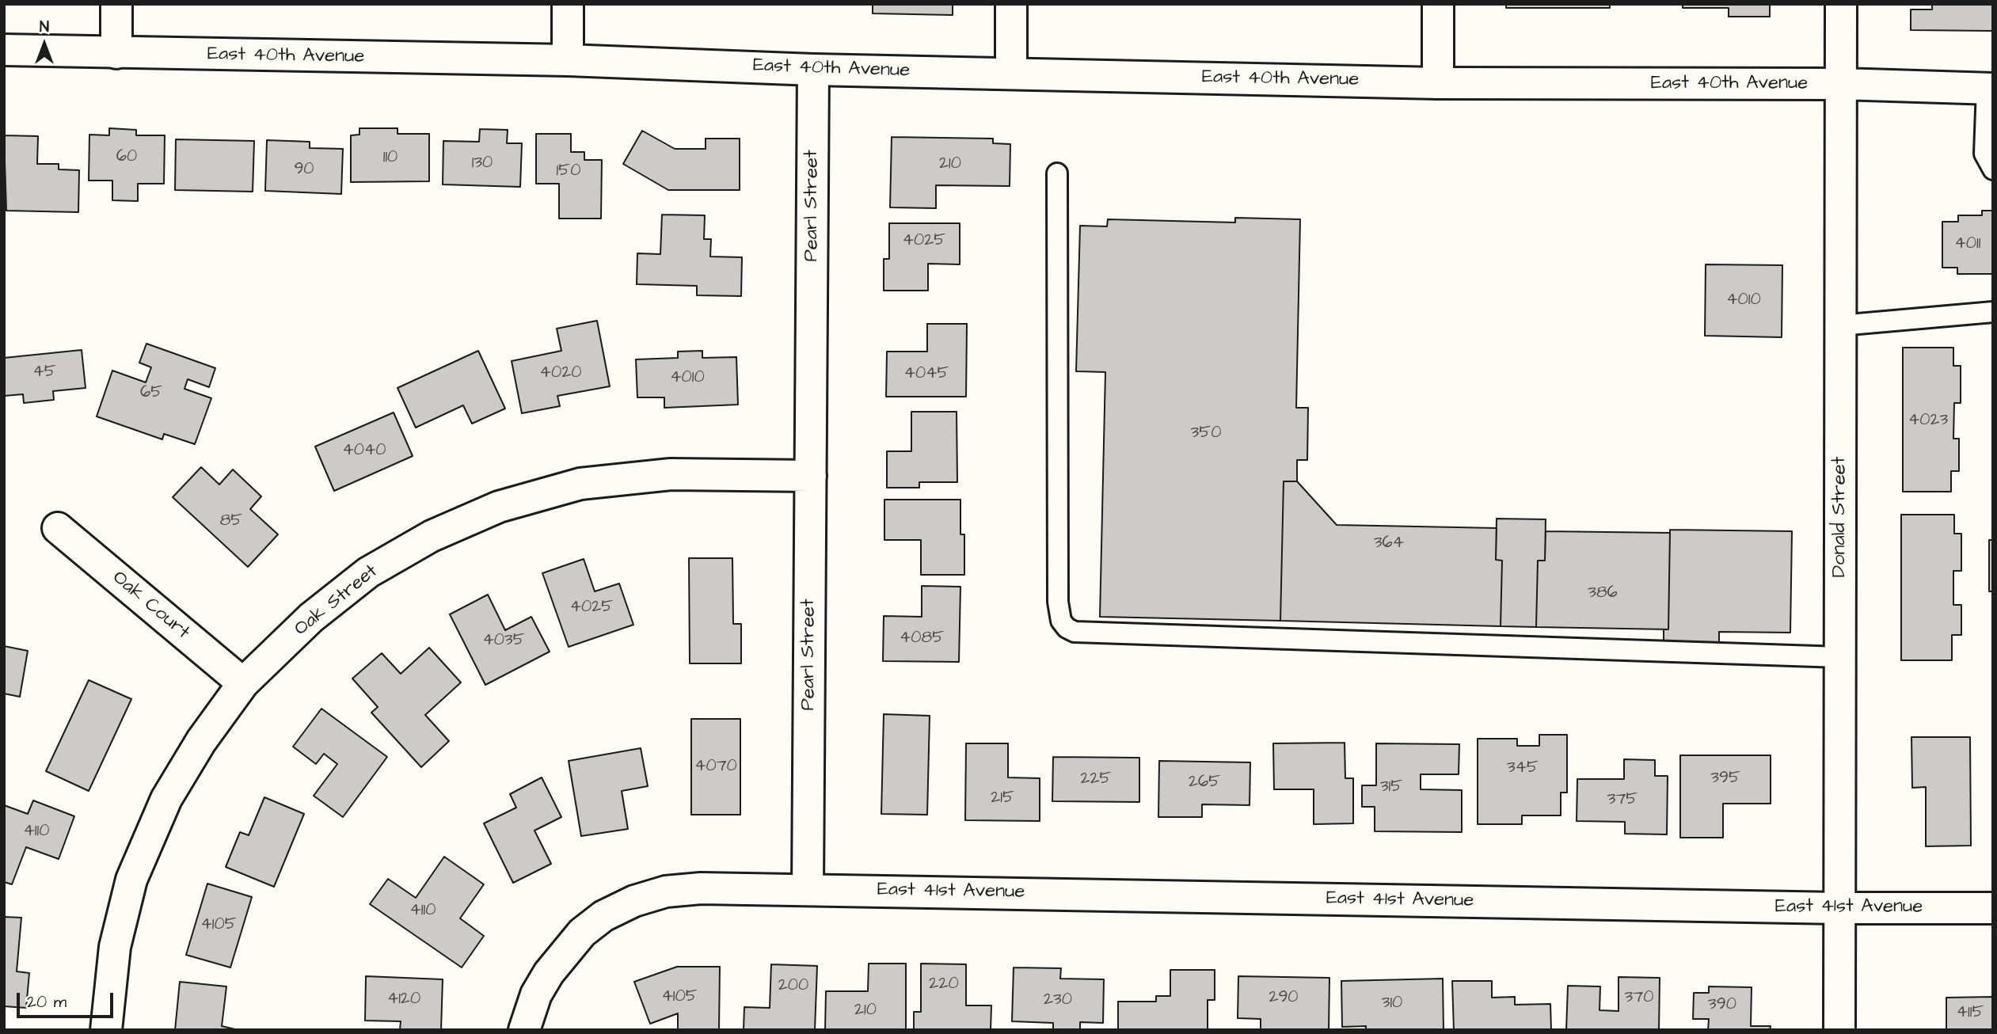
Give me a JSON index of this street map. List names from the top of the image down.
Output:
{
  "streets": {
    "street": [
      "East 40th Avenue",
      "Pearl Street",
      "Donald Street",
      "Oak Street",
      "Oak Court",
      "East 41st Avenue"
    ]
  },
  "crossings": [
    ["East 40th Avenue", "Pearl Street"],
    ["East 40th Avenue", "Donald Street"],
    ["Pearl Street", "Oak Street"],
    ["Pearl Street", "East 41st Avenue"],
    ["Donald Street", "East 41st Avenue"],
    ["Oak Street", "Oak Court"]
  ],
  "house_numbers": [
    "60",
    "110",
    "130",
    "210",
    "90",
    "150",
    "4025",
    "4011",
    "4010",
    "45",
    "4020",
    "4045",
    "4010",
    "65",
    "4023",
    "350",
    "4040",
    "85",
    "364",
    "386",
    "4025",
    "4085",
    "4035",
    "4070",
    "345",
    "395",
    "225",
    "265",
    "315",
    "215",
    "375",
    "4110",
    "4110",
    "4105",
    "220",
    "200",
    "4105",
    "290",
    "370",
    "4120",
    "230",
    "310",
    "390",
    "210",
    "4115"
  ],
  "scale_bar": "20 m",
  "north": "top"
}
